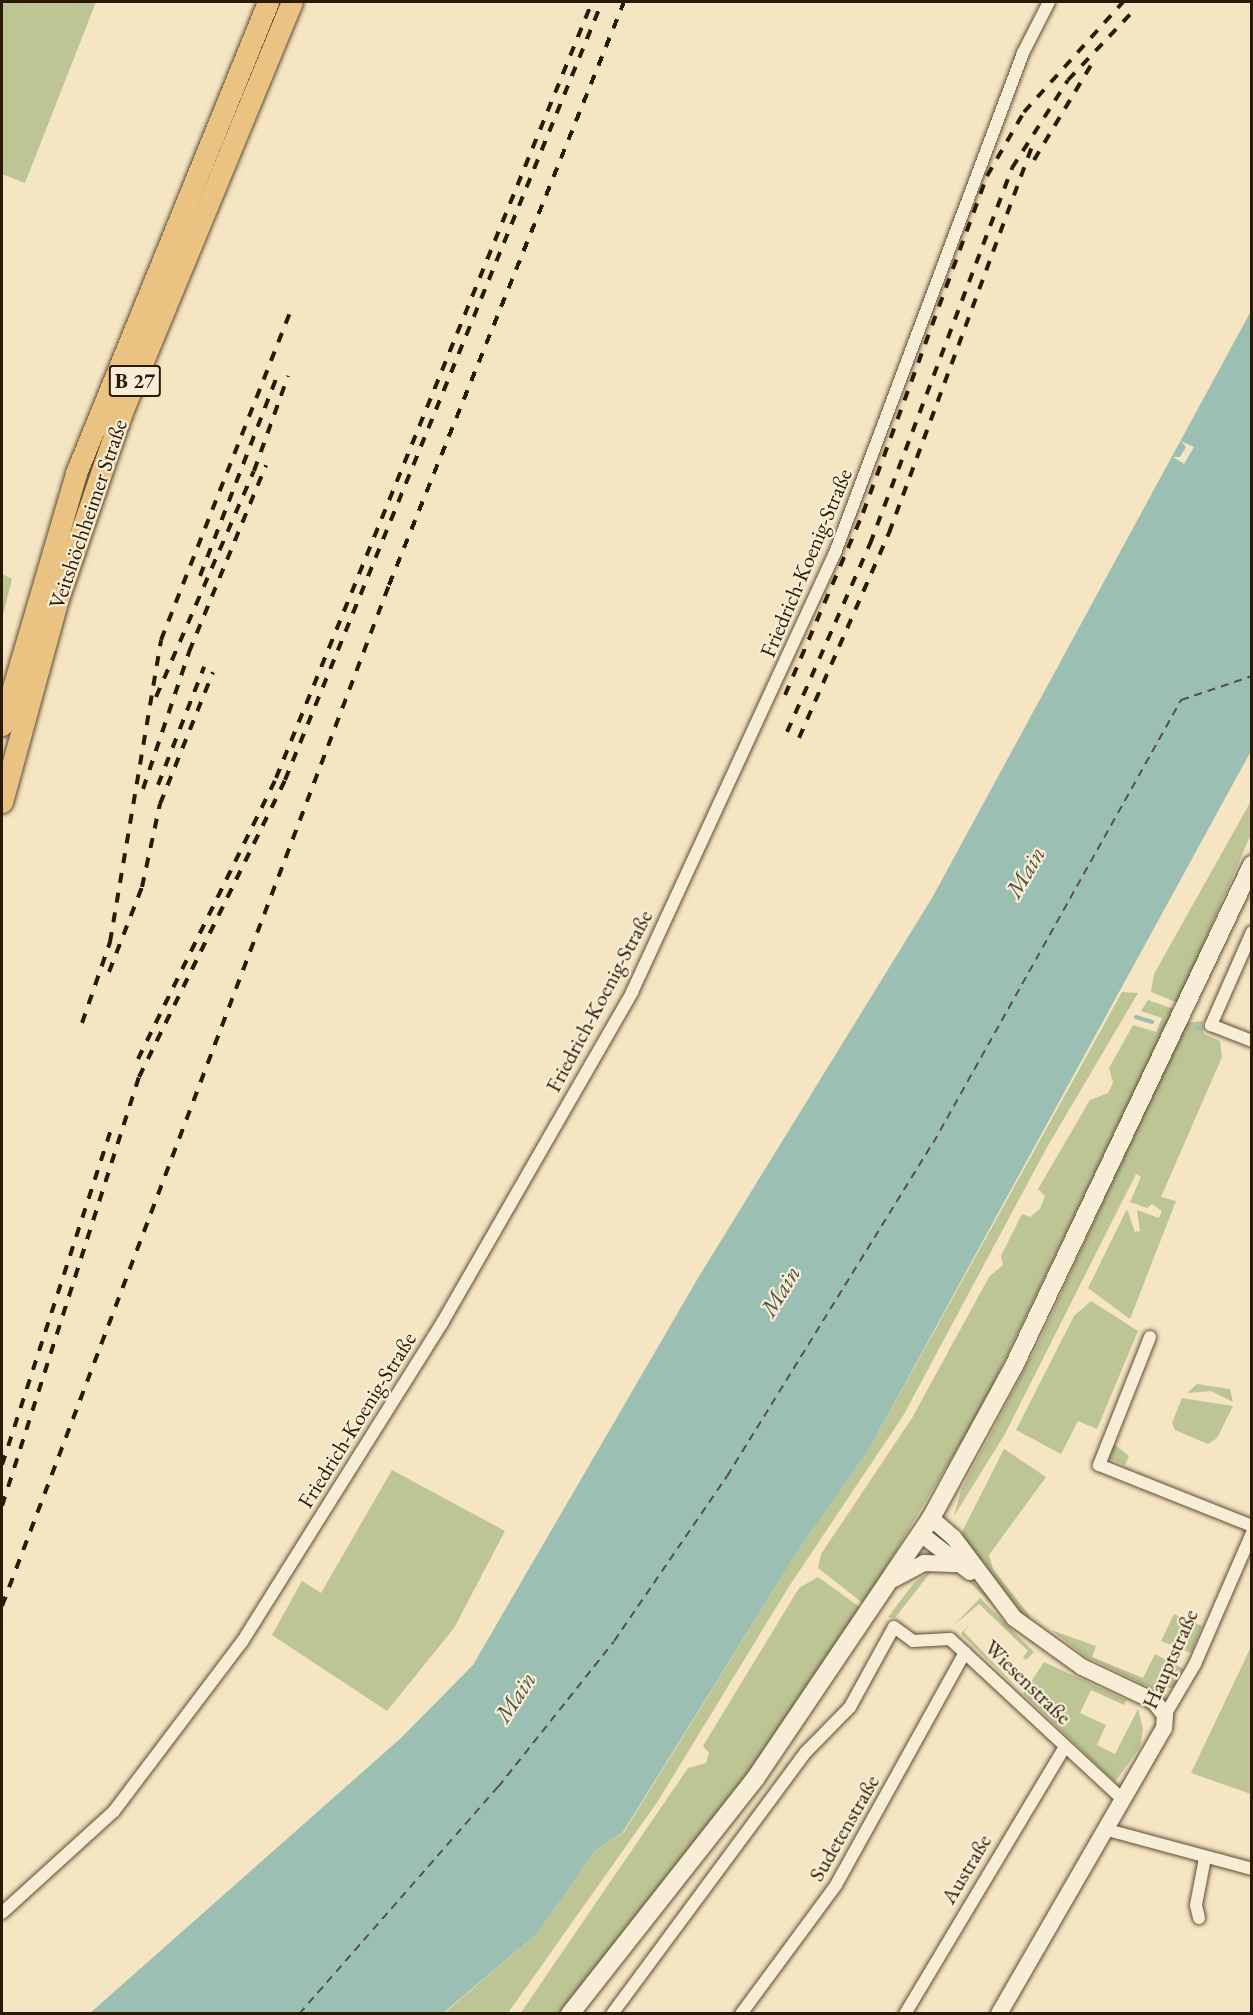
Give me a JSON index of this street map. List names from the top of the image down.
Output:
{
  "streets": {
    "highway": ["B 27", "Veitshöchheimer Straße"],
    "street": [
      "Friedrich-Koenig-Straße",
      "Hauptstraße",
      "Wiesenstraße",
      "Sudetenstraße",
      "Austraße"
    ]
  },
  "crossings": [
    ["Hauptstraße", "Wiesenstraße"],
    ["Wiesenstraße", "Sudetenstraße"],
    ["Wiesenstraße", "Austraße"]
  ],
  "water": ["Main"]
}
